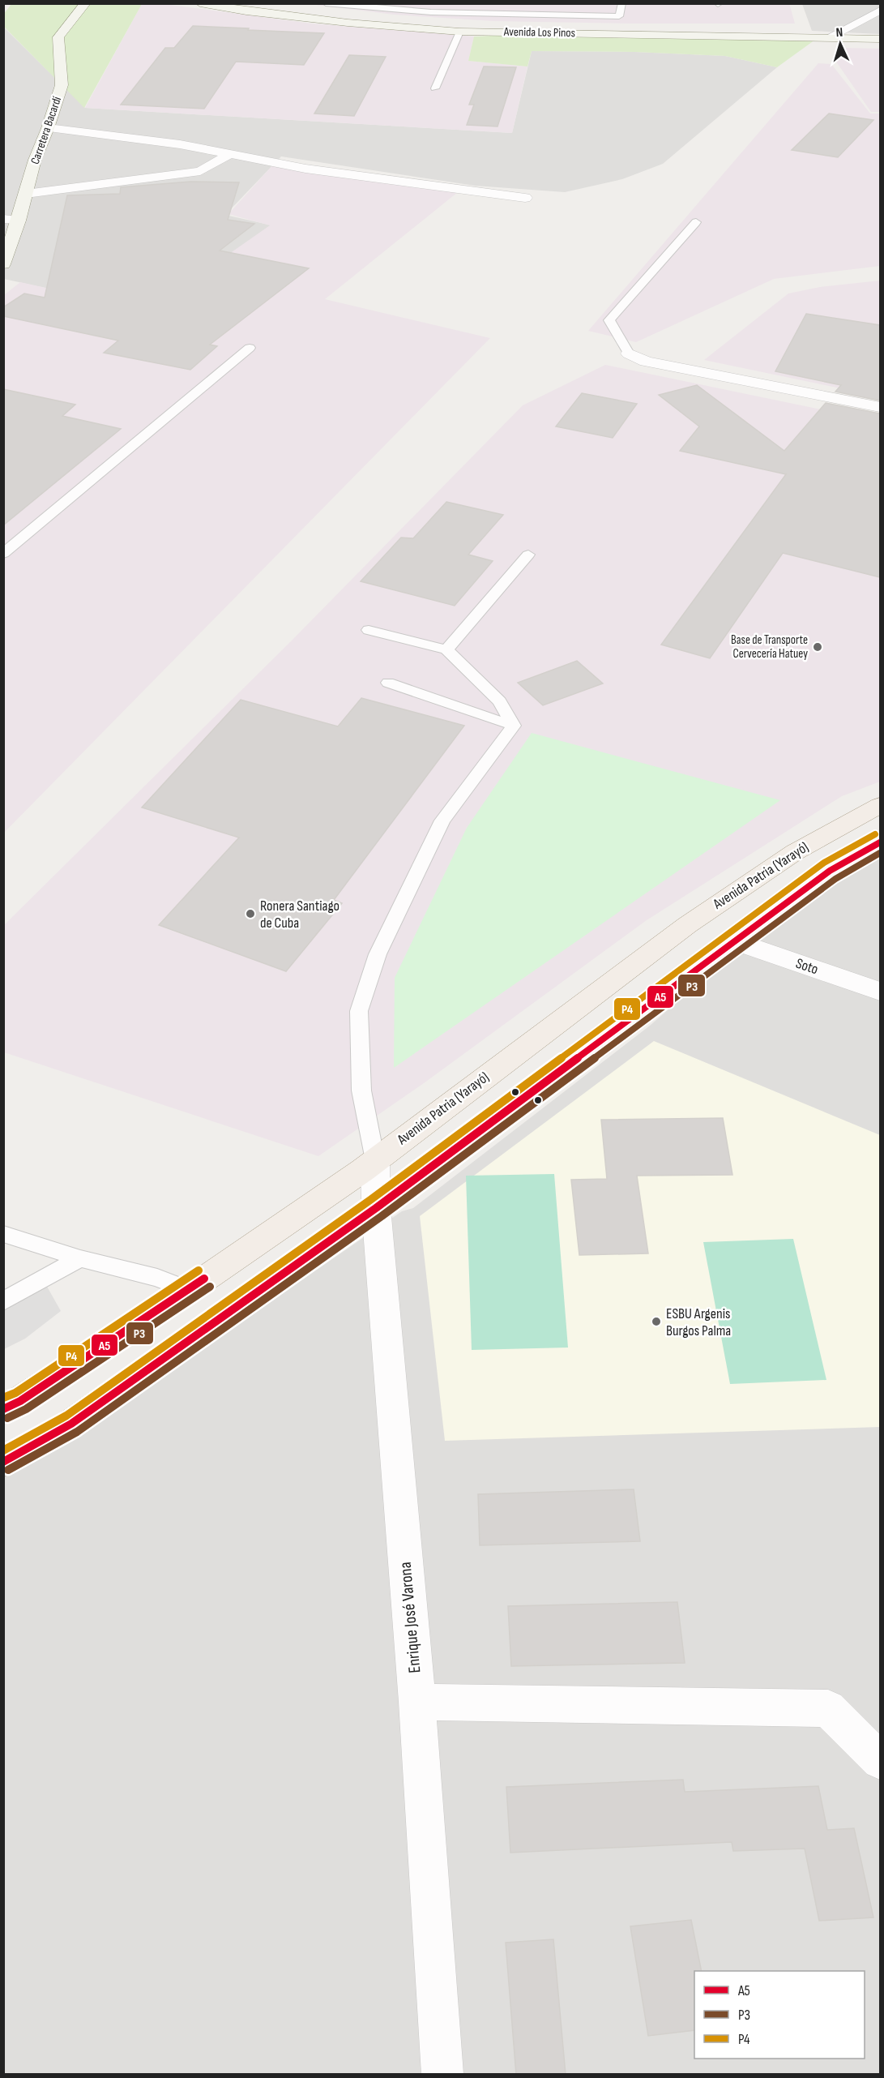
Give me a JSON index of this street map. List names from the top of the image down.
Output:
{
  "streets": {
    "main road": ["Avenida Patria (Yarayó)"],
    "street": [
      "Avenida Los Pinos",
      "Carretera Bacardí",
      "Soto",
      "Enrique José Varona"
    ]
  },
  "crossings": [
    ["Avenida Patria (Yarayó)", "Enrique José Varona"]
  ],
  "places": ["Base de Transporte Cervecería Hatuey", "Ronera Santiago de Cuba", "ESBU Argenis Burgos Palma"],
  "lines": ["transit line P4", "transit line A5", "transit line P3"],
  "legend": ["A5", "P3", "P4"],
  "north": "top"
}
